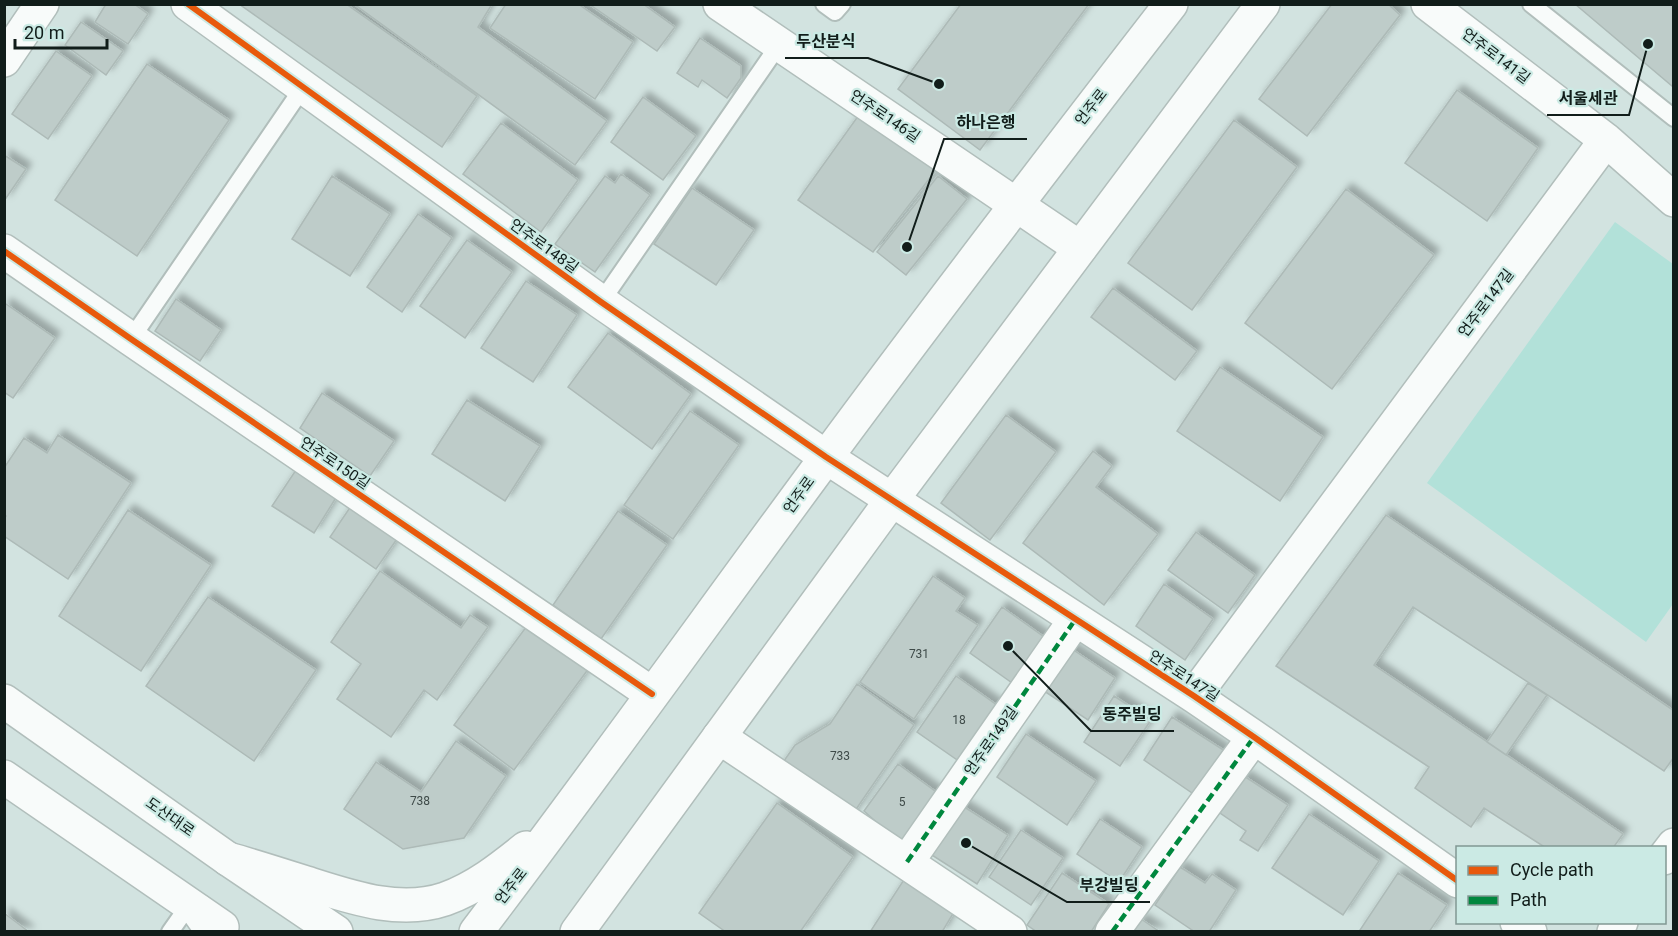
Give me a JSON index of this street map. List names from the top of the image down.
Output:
{
  "streets": {
    "street": [
      "언주로141길",
      "언주로",
      "언주로146길",
      "언주로148길",
      "언주로147길",
      "언주로150길",
      "언주로149길",
      "도산대로"
    ]
  },
  "crossings": [
    ["언주로141길", "언주로147길"],
    ["언주로", "언주로146길"],
    ["언주로", "언주로148길"],
    ["언주로", "언주로150길"],
    ["언주로148길", "언주로147길"],
    ["언주로147길", "언주로149길"]
  ],
  "places": [
    "서울세관",
    "두산분식",
    "하나은행",
    "동주빌딩",
    "부강빌딩"
  ],
  "house_numbers": [
    "731",
    "18",
    "733",
    "738",
    "5"
  ],
  "legend": ["Cycle path", "Path"],
  "scale_bar": "20 m"
}
